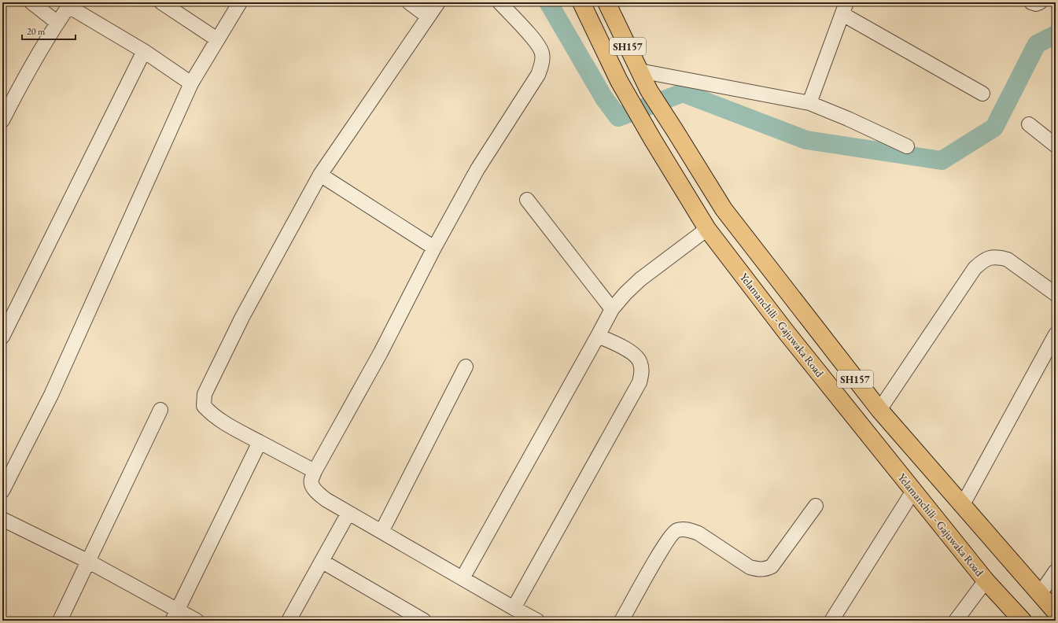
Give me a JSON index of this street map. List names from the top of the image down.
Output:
{
  "streets": {
    "main road": ["SH157", "Yelamanchili - Gajuwaka Road"]
  },
  "scale_bar": "20 m"
}
